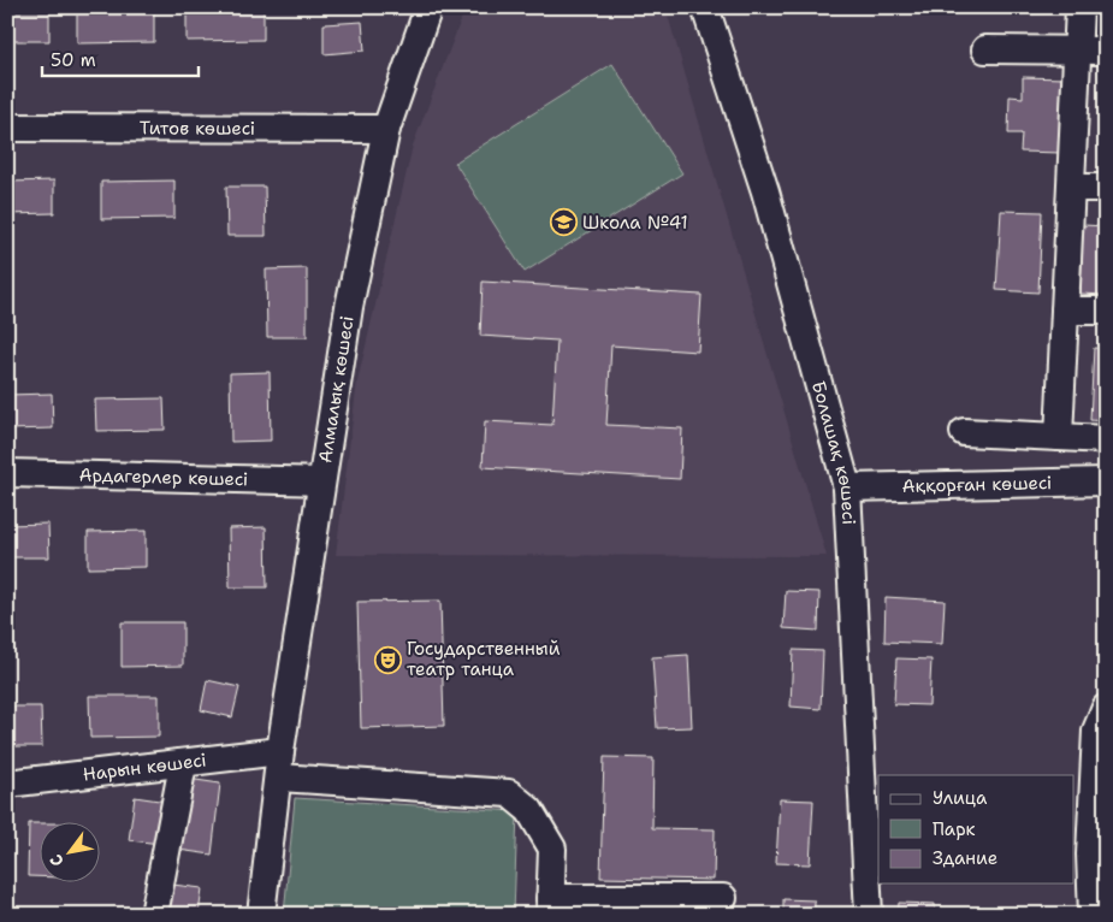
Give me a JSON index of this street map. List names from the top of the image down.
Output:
{
  "streets": {
    "street": [
      "Титов көшесі",
      "Алмалық көшесі",
      "Болашақ көшесі",
      "Ардагерлер көшесі",
      "Аққорған көшесі",
      "Нарын көшесі"
    ]
  },
  "crossings": [
    ["Титов көшесі", "Алмалық көшесі"],
    ["Алмалық көшесі", "Ардагерлер көшесі"],
    ["Алмалық көшесі", "Нарын көшесі"],
    ["Болашақ көшесі", "Аққорған көшесі"]
  ],
  "places": {
    "school or university": ["Школа №41"],
    "theatre": ["Государственный театр танца"]
  },
  "legend": ["Улица", "Парк", "Здание"],
  "scale_bar": "50 m",
  "north": "bottom left"
}
